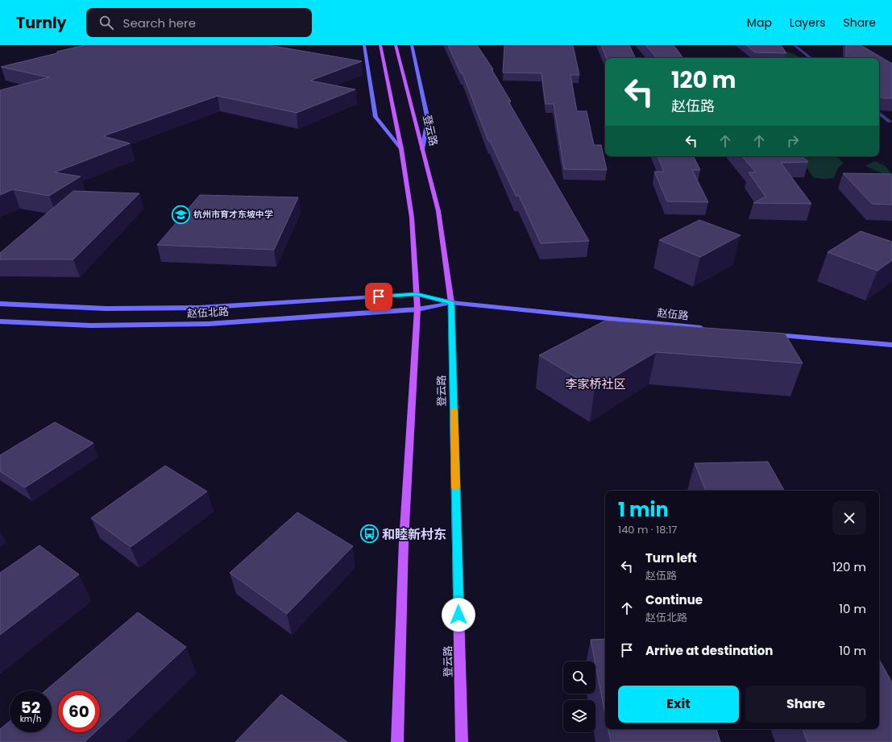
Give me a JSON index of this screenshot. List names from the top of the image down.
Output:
{
  "streets": {
    "main road": ["登云路"],
    "street": ["赵伍北路", "赵伍路"]
  },
  "crossings": [
    ["登云路", "赵伍路"],
    ["赵伍北路", "赵伍路"]
  ],
  "districts": ["李家桥社区"],
  "places": {
    "school or university": ["杭州市育才东坡中学"],
    "bus stop": ["和睦新村东"]
  },
  "page": {
    "header": "Turnly",
    "search": "Search here",
    "nav": ["Map", "Layers", "Share"],
    "turn": ["120 m", "赵伍路"],
    "heading": ["1 min", "140 m · 18:17"],
    "list": [
      {
        "name": "Turn left",
        "note": "赵伍路",
        "value": "120 m"
      },
      {
        "name": "Continue",
        "note": "赵伍北路",
        "value": "10 m"
      },
      {
        "name": "Arrive at destination",
        "value": "10 m"
      }
    ],
    "buttons": ["Exit", "Share"],
    "speed": "52 km/h",
    "limit": "60"
  }
}
